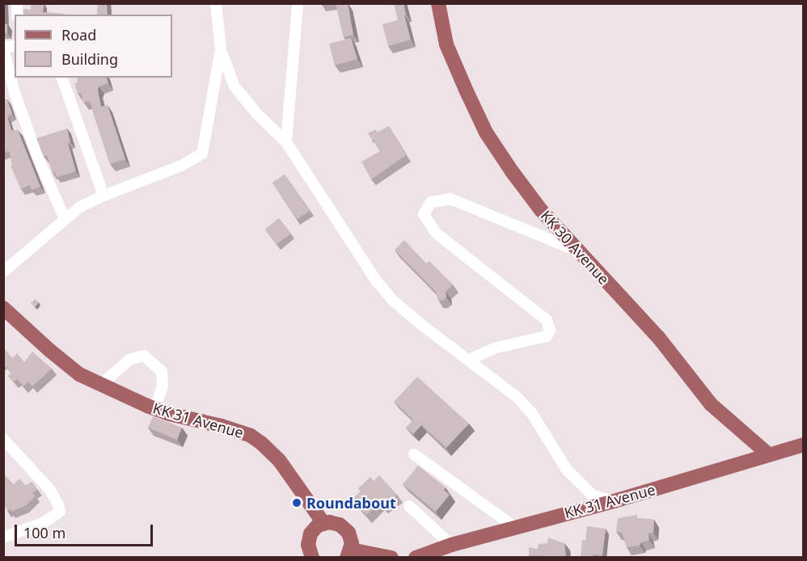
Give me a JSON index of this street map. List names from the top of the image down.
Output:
{
  "streets": {
    "main road": ["KK 30 Avenue", "KK 31 Avenue"]
  },
  "crossings": [
    ["KK 30 Avenue", "KK 31 Avenue"]
  ],
  "places": ["Roundabout"],
  "legend": ["Road", "Building"],
  "scale_bar": "100 m"
}
